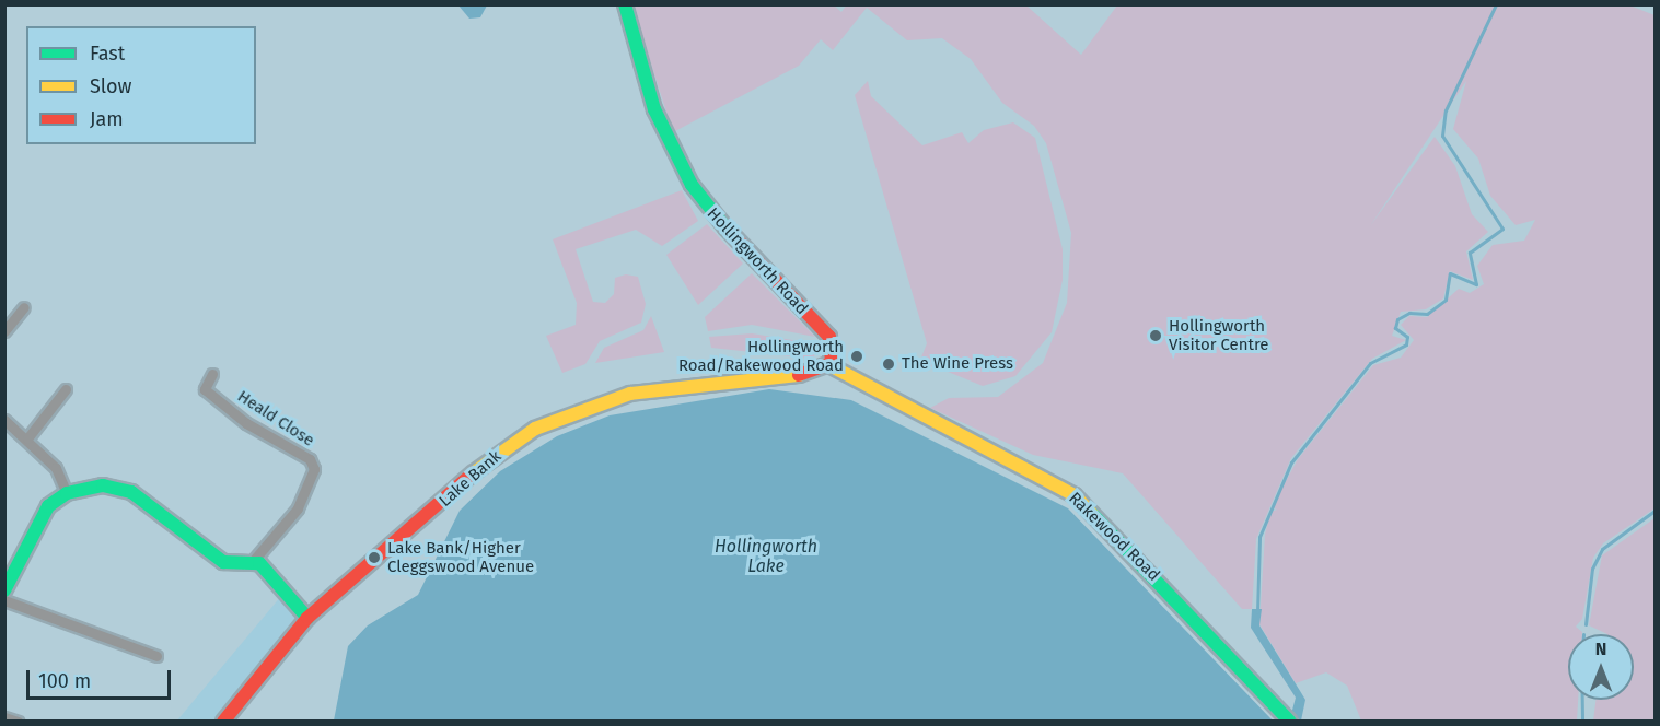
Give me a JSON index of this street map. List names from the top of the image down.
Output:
{
  "streets": {
    "main road": ["Hollingworth Road", "Lake Bank", "Rakewood Road"],
    "street": ["Heald Close"]
  },
  "crossings": [
    ["Hollingworth Road", "Lake Bank"],
    ["Hollingworth Road", "Rakewood Road"],
    ["Lake Bank", "Rakewood Road"]
  ],
  "water": ["Hollingworth Lake"],
  "places": [
    "Hollingworth Visitor Centre",
    "Hollingworth Road/Rakewood Road",
    "The Wine Press",
    "Lake Bank/Higher Cleggswood Avenue"
  ],
  "legend": ["Fast", "Slow", "Jam"],
  "scale_bar": "100 m",
  "north": "top"
}
